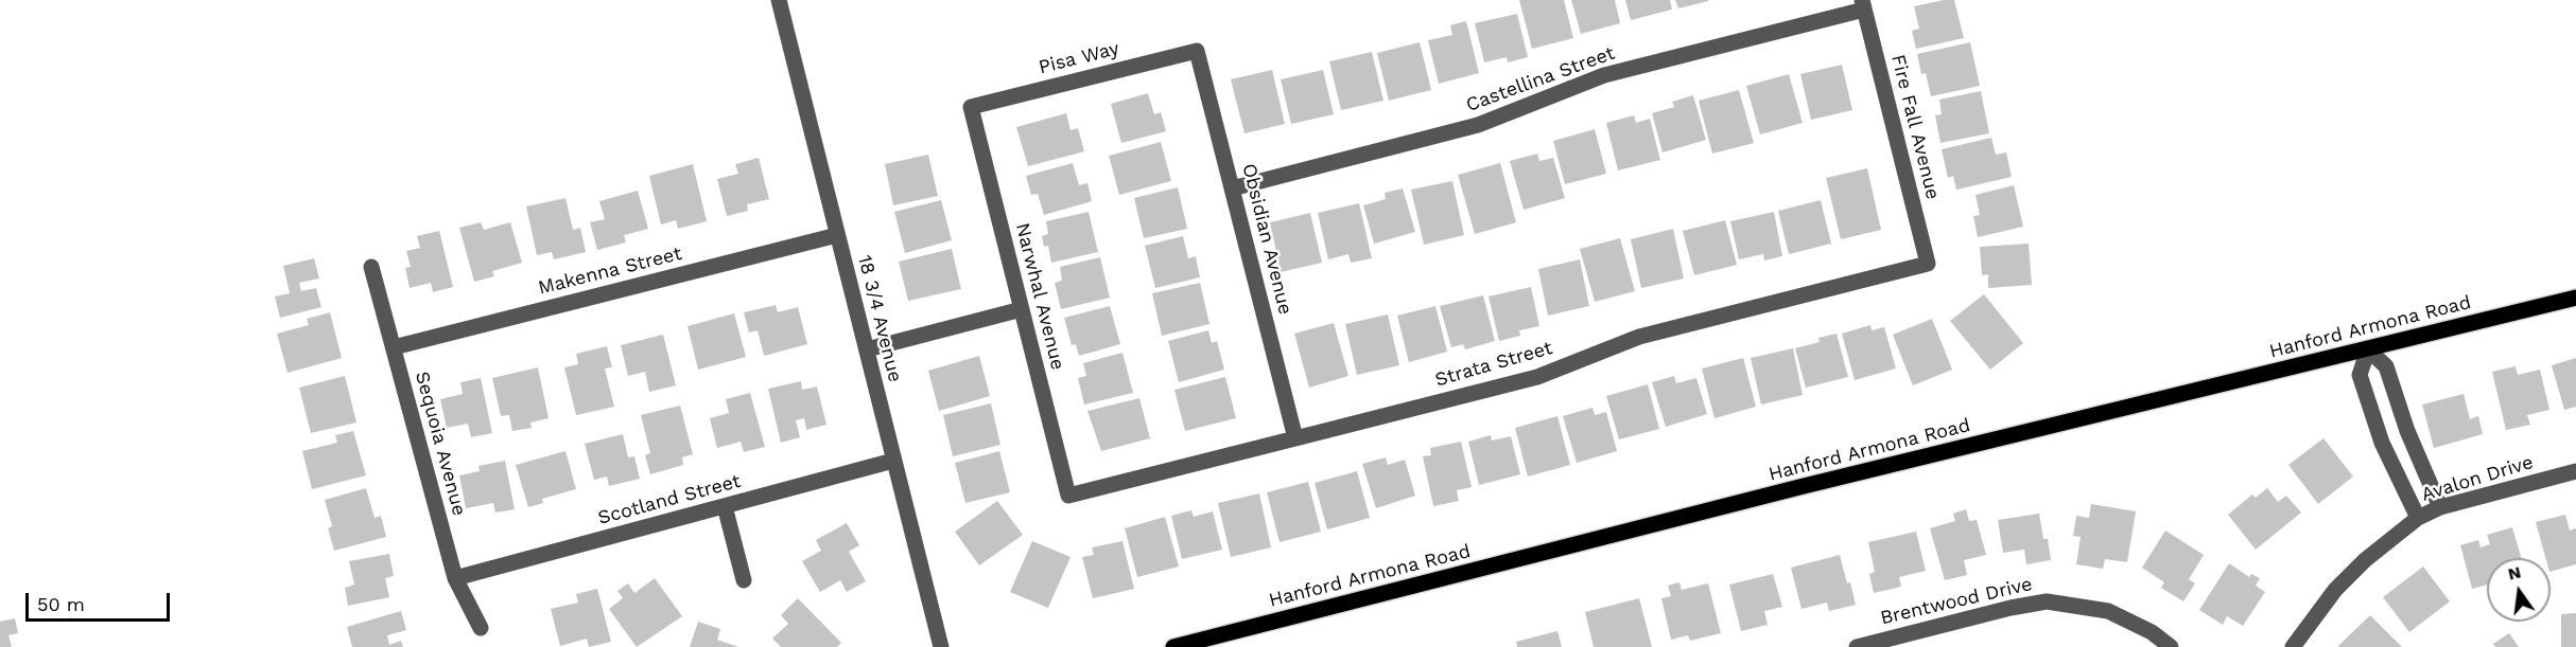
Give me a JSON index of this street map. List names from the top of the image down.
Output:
{
  "streets": {
    "main road": ["Hanford Armona Road"],
    "street": [
      "Pisa Way",
      "Castellina Street",
      "Fire Fall Avenue",
      "Obsidian Avenue",
      "Makenna Street",
      "Narwhal Avenue",
      "18 3/4 Avenue",
      "Strata Street",
      "Sequoia Avenue",
      "Avalon Drive",
      "Scotland Street",
      "Brentwood Drive"
    ]
  },
  "crossings": [
    ["Pisa Way", "Obsidian Avenue"],
    ["Pisa Way", "Narwhal Avenue"],
    ["Castellina Street", "Fire Fall Avenue"],
    ["Castellina Street", "Obsidian Avenue"],
    ["Fire Fall Avenue", "Strata Street"],
    ["Obsidian Avenue", "Strata Street"],
    ["Makenna Street", "18 3/4 Avenue"],
    ["Makenna Street", "Sequoia Avenue"],
    ["Narwhal Avenue", "Strata Street"],
    ["18 3/4 Avenue", "Scotland Street"],
    ["Sequoia Avenue", "Scotland Street"]
  ],
  "scale_bar": "50 m",
  "north": "top"
}
